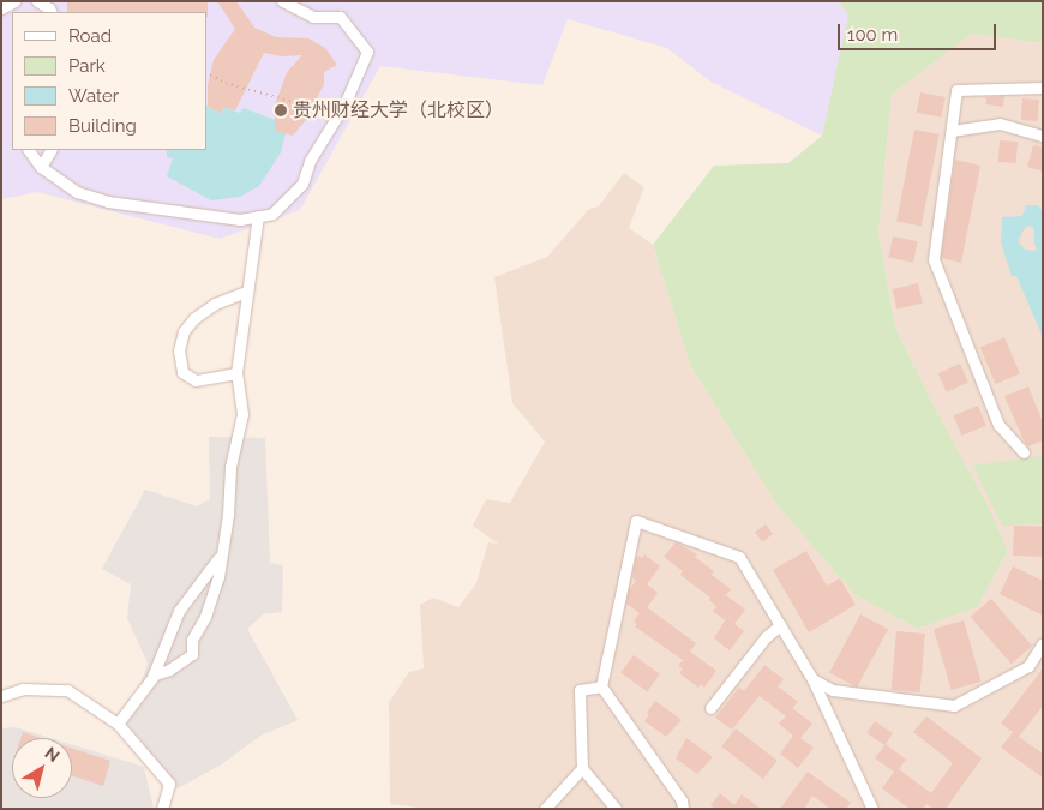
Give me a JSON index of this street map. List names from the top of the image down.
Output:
{
  "places": ["贵州财经大学（北校区）"],
  "legend": [
    "Road",
    "Park",
    "Water",
    "Building"
  ],
  "scale_bar": "100 m",
  "north": "top right"
}
